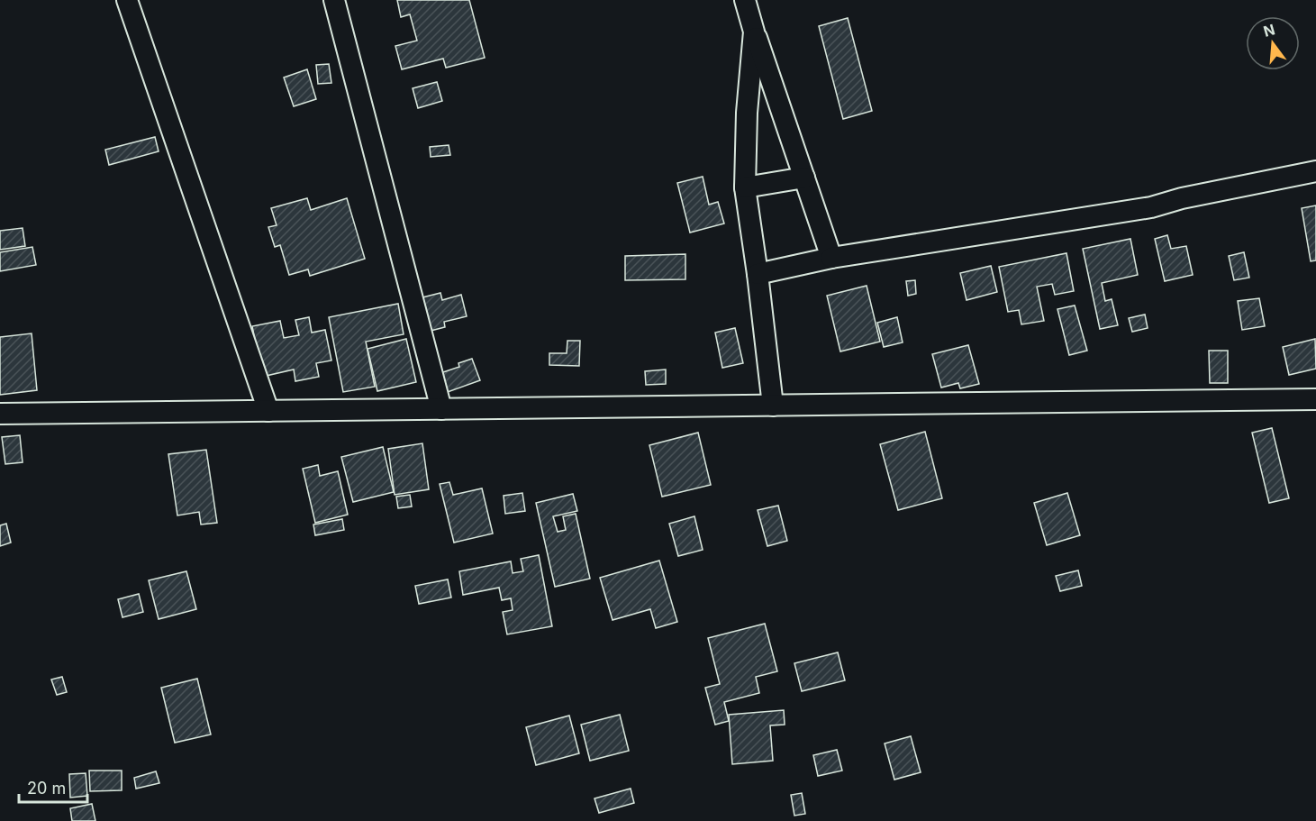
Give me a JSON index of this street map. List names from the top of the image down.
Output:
{
  "scale_bar": "20 m",
  "north": "top"
}
